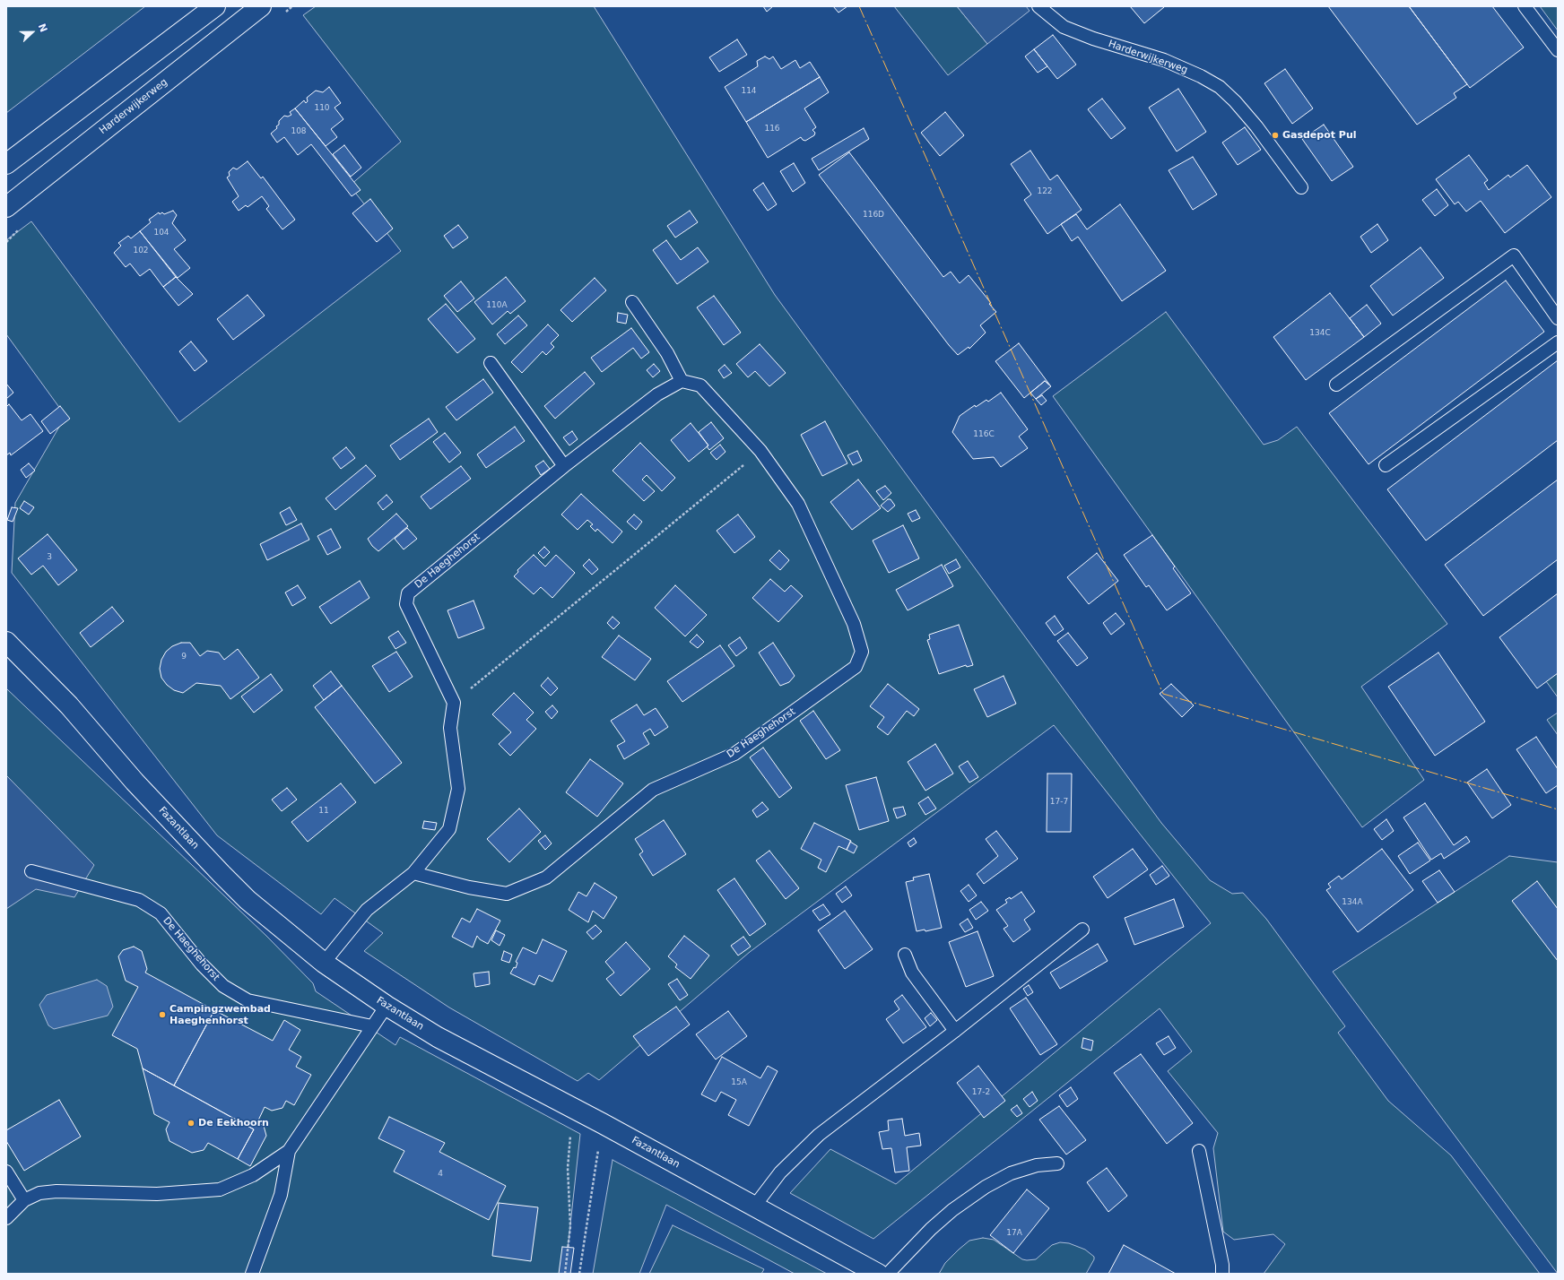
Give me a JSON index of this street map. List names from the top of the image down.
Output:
{
  "streets": {
    "street": ["Harderwijkerweg", "Fazantlaan"],
    "lane": ["De Haeghehorst"]
  },
  "places": ["Gasdepot Pul", "Campingzwembad Haeghenhorst", "De Eekhoorn"],
  "house_numbers": [
    "114",
    "110",
    "116",
    "108",
    "122",
    "116D",
    "104",
    "102",
    "110A",
    "134C",
    "116C",
    "3",
    "9",
    "17-7",
    "11",
    "134A",
    "15A",
    "17-2",
    "4",
    "17A"
  ],
  "north": "right"
}
